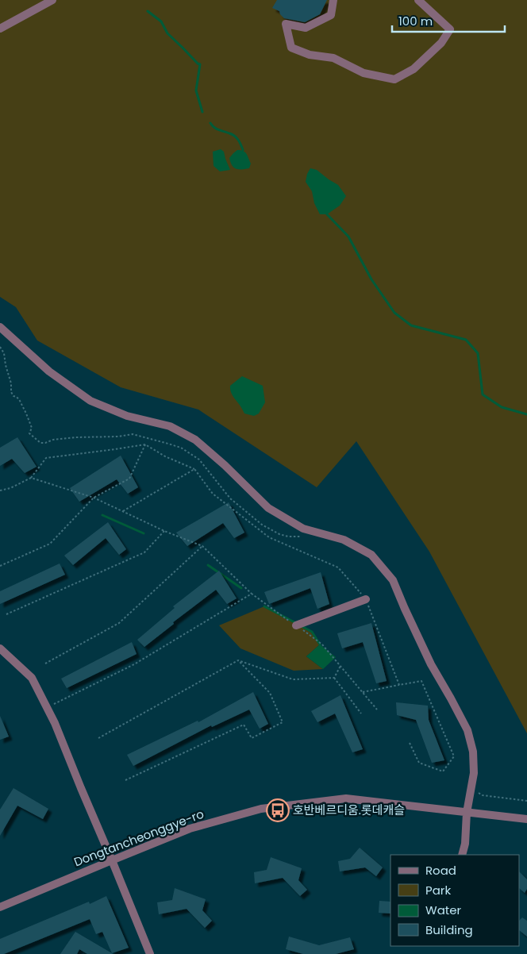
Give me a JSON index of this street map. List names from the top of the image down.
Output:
{
  "streets": {
    "street": ["Dongtancheonggye-ro"]
  },
  "places": {
    "bus stop": ["호반베르디움.롯데캐슬"]
  },
  "legend": [
    "Road",
    "Park",
    "Water",
    "Building"
  ],
  "scale_bar": "100 m"
}
